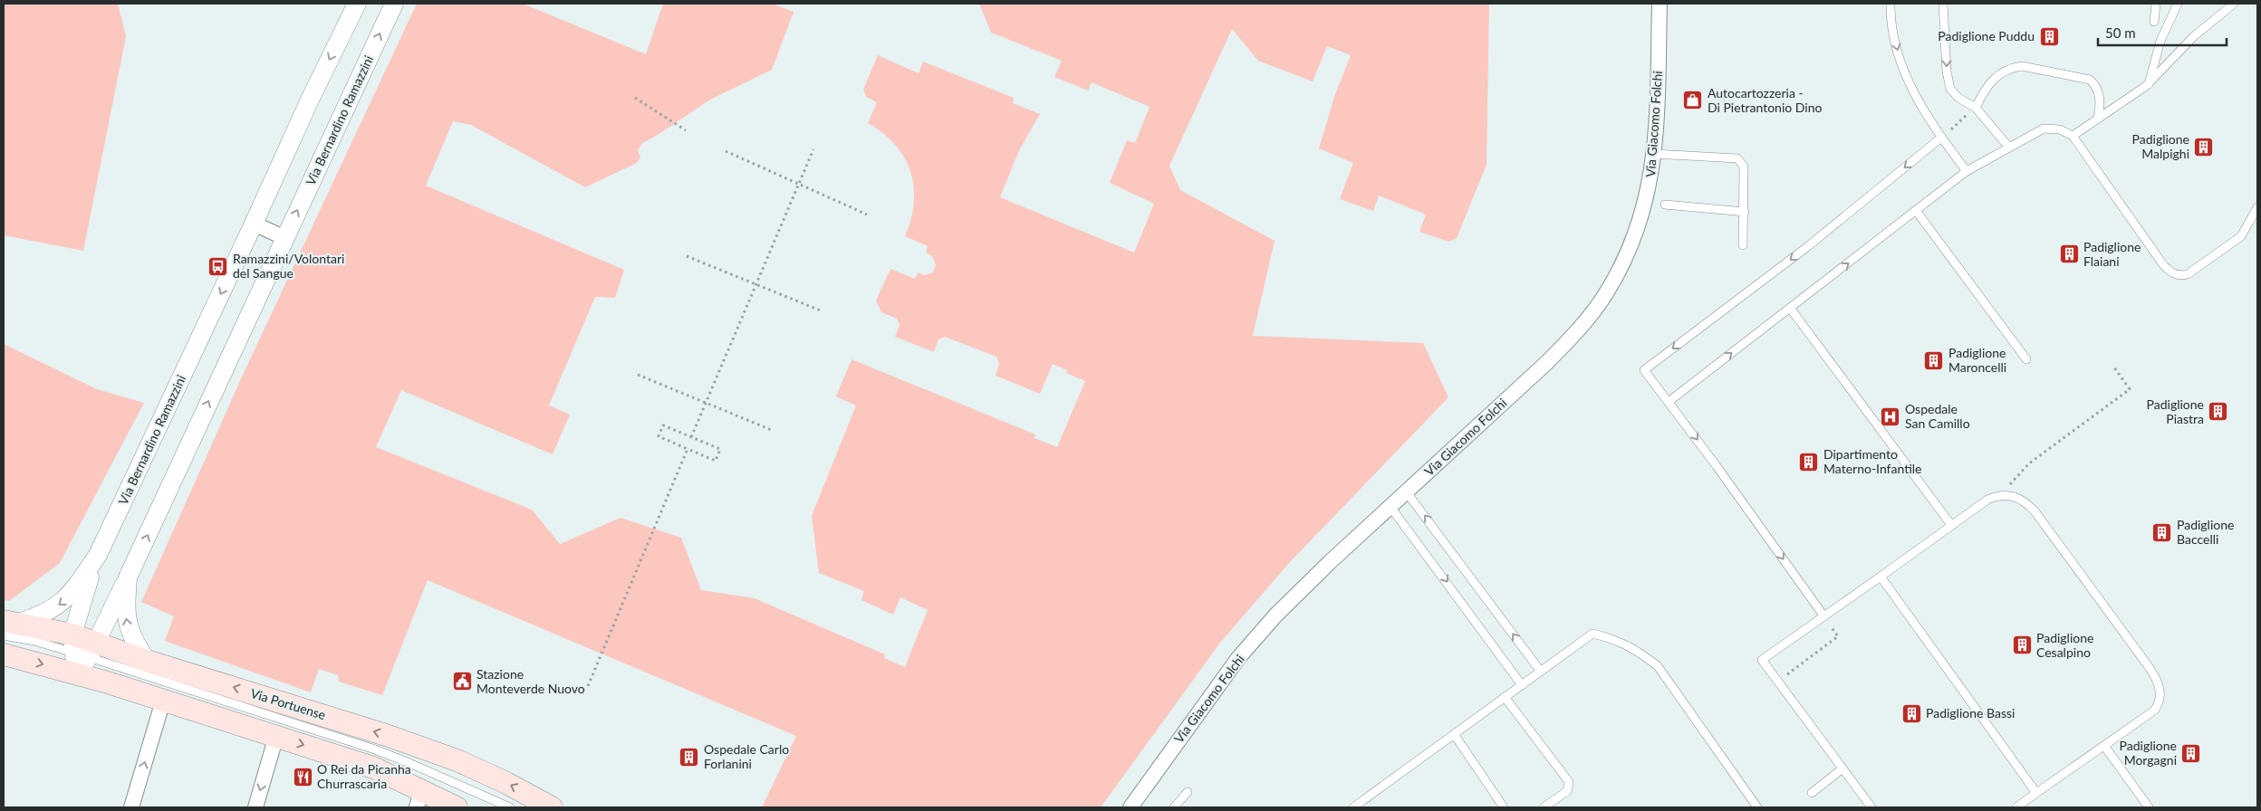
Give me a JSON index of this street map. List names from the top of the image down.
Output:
{
  "streets": {
    "main road": ["Via Portuense"],
    "street": ["Via Bernardino Ramazzini", "Via Giacomo Folchi"]
  },
  "crossings": [
    ["Via Bernardino Ramazzini", "Via Portuense"]
  ],
  "places": {
    "building": [
      "Padiglione Puddu",
      "Padiglione Malpighi",
      "Padiglione Flaiani",
      "Padiglione Maroncelli",
      "Padiglione Piastra",
      "Dipartimento Materno-Infantile",
      "Padiglione Baccelli",
      "Padiglione Cesalpino",
      "Padiglione Bassi",
      "Padiglione Morgagni",
      "Ospedale Carlo Forlanini"
    ],
    "shop": ["Autocartozzeria - Di Pietrantonio Dino"],
    "bus stop": ["Ramazzini/Volontari del Sangue"],
    "hospital": ["Ospedale San Camillo"],
    "public building": ["Stazione Monteverde Nuovo"],
    "restaurant": ["O Rei da Picanha Churrascaria"]
  },
  "scale_bar": "50 m"
}
